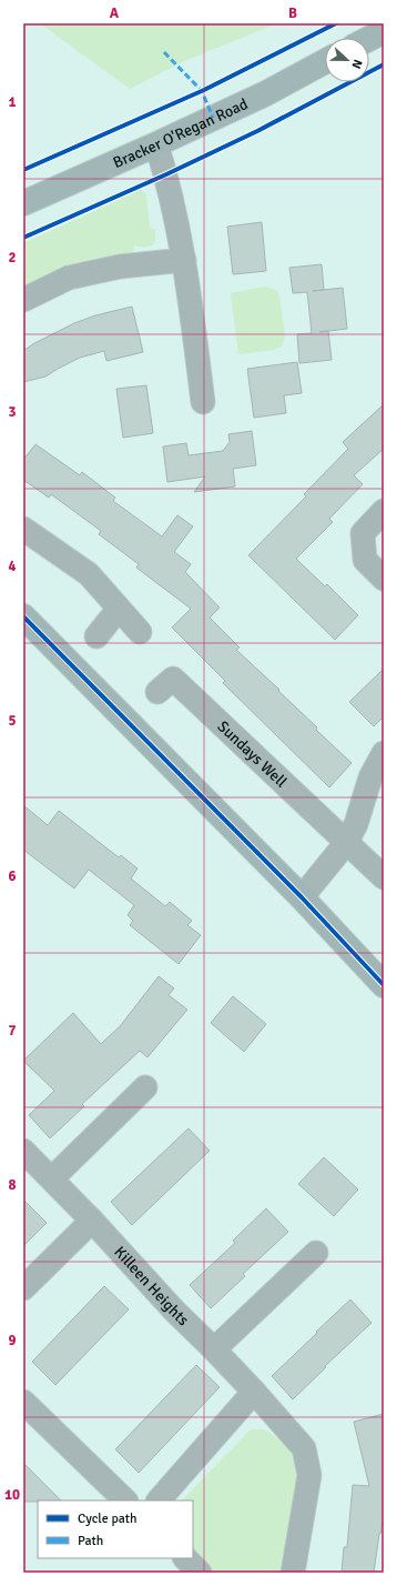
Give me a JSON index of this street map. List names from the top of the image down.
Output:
{
  "streets": {
    "main road": ["Bracker O'Regan Road"],
    "street": ["Sundays Well", "Killeen Heights"]
  },
  "legend": ["Cycle path", "Path"],
  "north": "right",
  "grid": {
    "columns": ["A", "B"],
    "rows": [
      "1",
      "2",
      "3",
      "4",
      "5",
      "6",
      "7",
      "8",
      "9",
      "10"
    ]
  }
}
